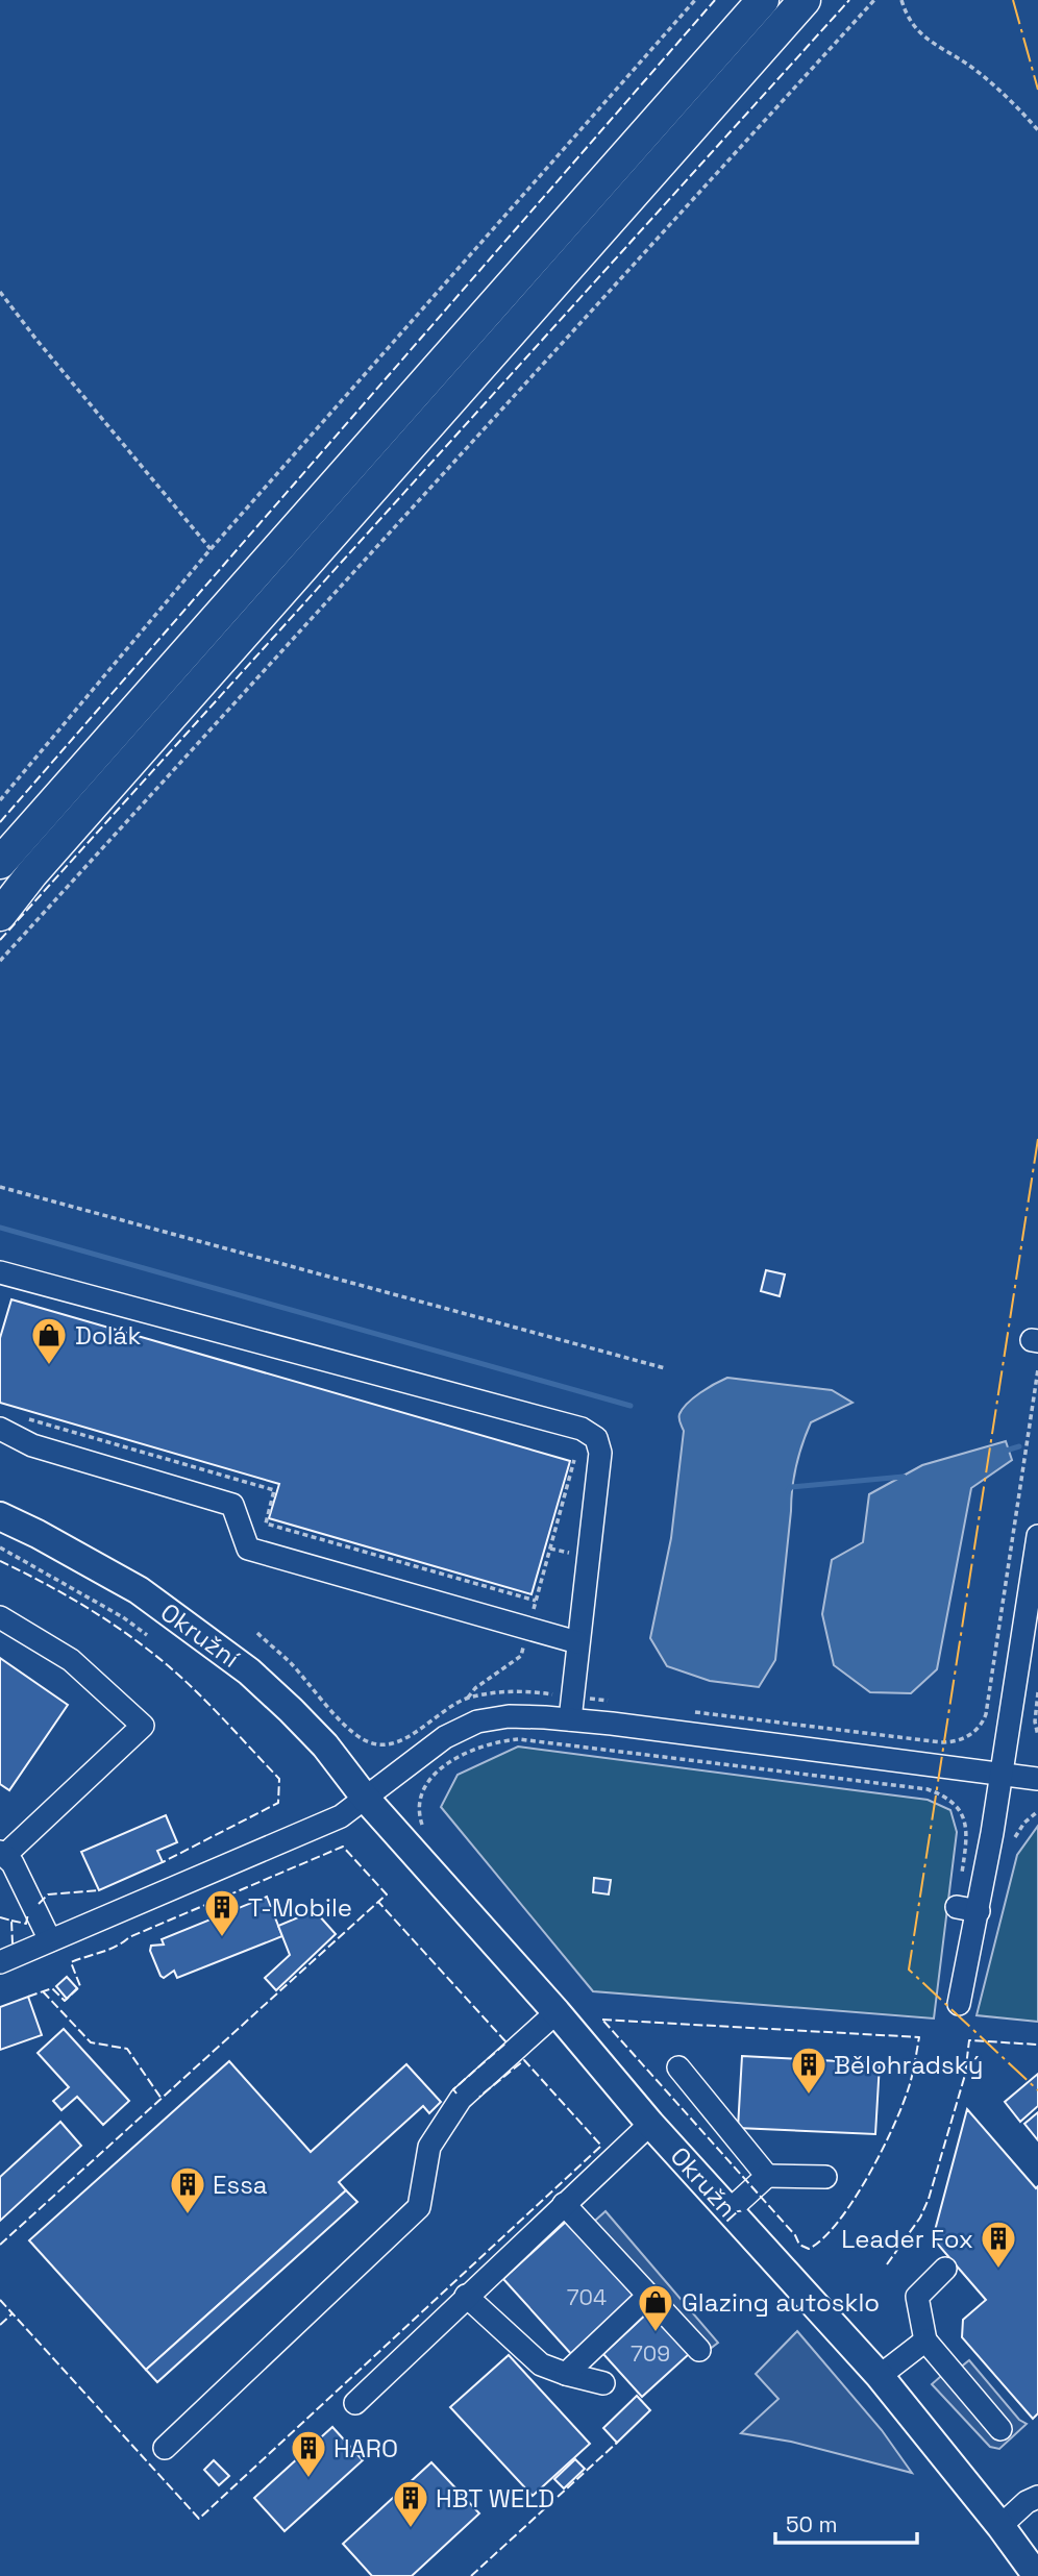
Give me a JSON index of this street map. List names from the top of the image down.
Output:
{
  "streets": {
    "main road": ["Okružní"]
  },
  "places": {
    "shop": ["Dolák", "Glazing autosklo"],
    "building": [
      "T-Mobile",
      "Bělohradský",
      "Essa",
      "Leader Fox",
      "HARO",
      "HBT WELD"
    ]
  },
  "house_numbers": ["704", "709"],
  "scale_bar": "50 m"
}
